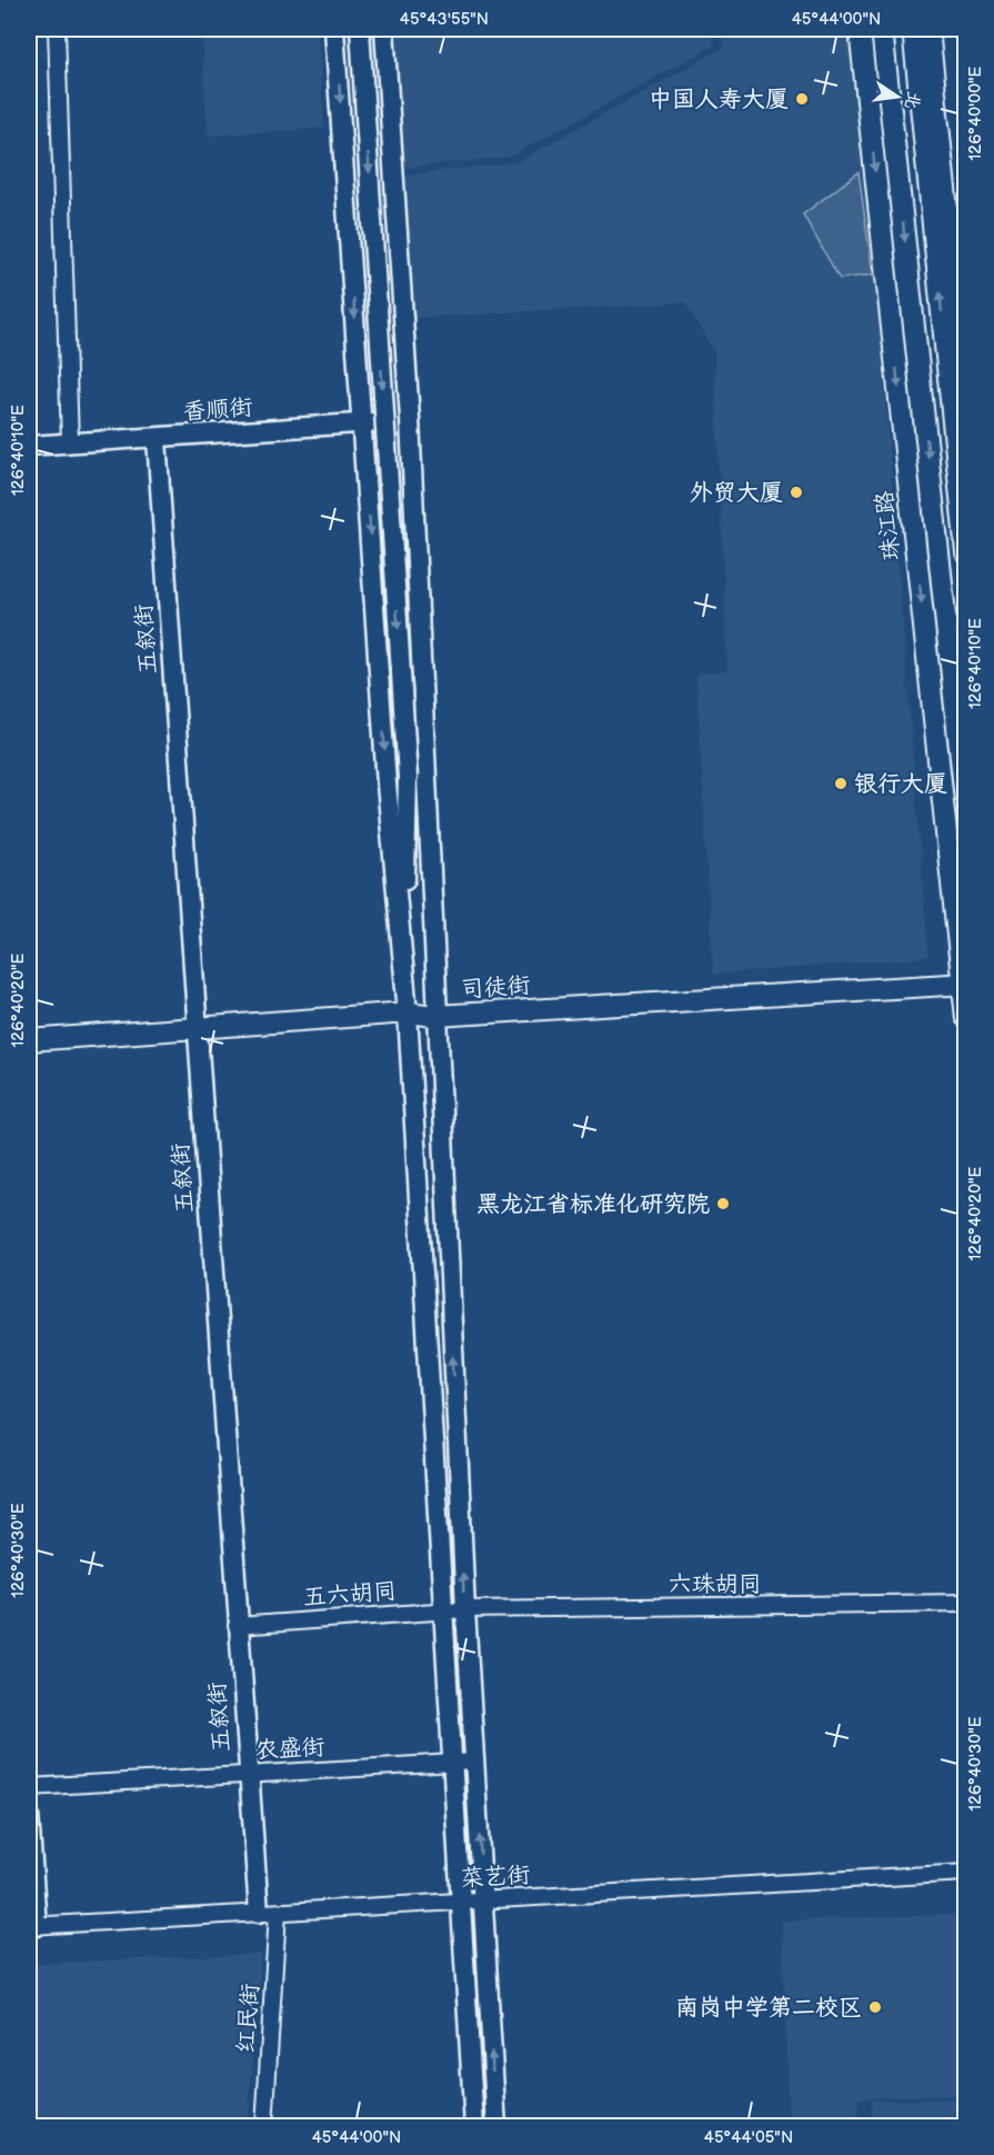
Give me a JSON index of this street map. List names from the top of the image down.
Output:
{
  "streets": {
    "main road": ["珠江路", "司徒街"],
    "street": [
      "香顺街",
      "五叙街",
      "六珠胡同",
      "五六胡同",
      "农盛街",
      "菜艺街",
      "红民街"
    ]
  },
  "crossings": [
    ["香顺街", "五叙街"],
    ["珠江路", "司徒街"],
    ["五叙街", "司徒街"],
    ["五叙街", "五六胡同"],
    ["五叙街", "农盛街"],
    ["五叙街", "菜艺街"],
    ["六珠胡同", "五六胡同"],
    ["菜艺街", "红民街"]
  ],
  "places": [
    "中国人寿大厦",
    "外贸大厦",
    "银行大厦",
    "黑龙江省标准化研究院",
    "南岗中学第二校区"
  ],
  "north": "right",
  "coordinates": [
    "45°43'55\"N",
    "45°44'00\"N",
    "126°40'00\"E",
    "126°40'10\"E",
    "126°40'20\"E",
    "126°40'30\"E",
    "45°44'05\"N"
  ]
}
